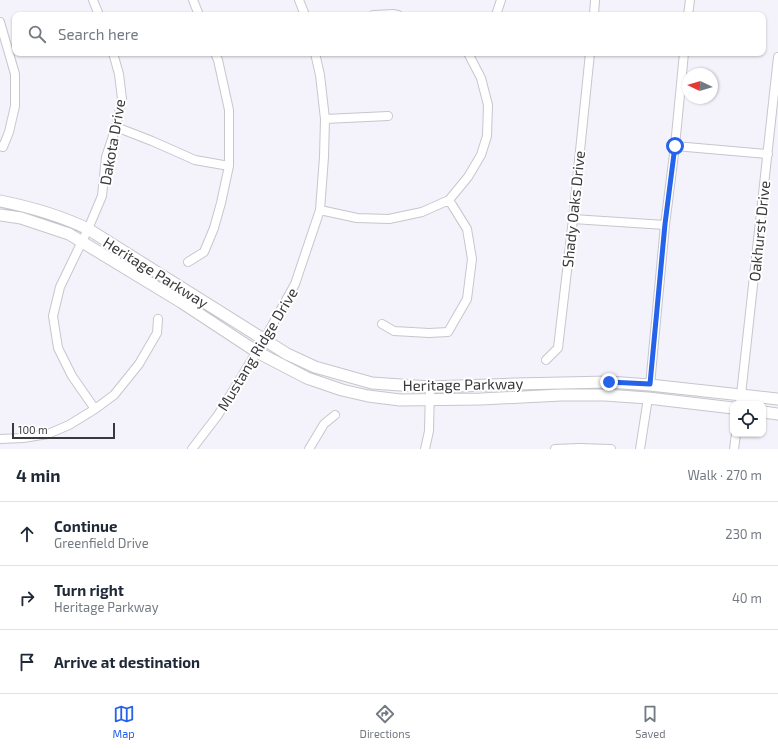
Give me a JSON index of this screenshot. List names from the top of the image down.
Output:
{
  "streets": {
    "main road": ["Heritage Parkway"],
    "street": [
      "Dakota Drive",
      "Shady Oaks Drive",
      "Oakhurst Drive",
      "Mustang Ridge Drive"
    ]
  },
  "crossings": [
    ["Dakota Drive", "Heritage Parkway"],
    ["Oakhurst Drive", "Heritage Parkway"],
    ["Heritage Parkway", "Mustang Ridge Drive"]
  ],
  "scale_bar": "100 m",
  "north": "left",
  "page": {
    "search": "Search here",
    "scale": "100 m",
    "heading": ["4 min", "Walk · 270 m"],
    "list": [
      ["Continue", "Greenfield Drive", "230 m"],
      ["Turn right", "Heritage Parkway", "40 m"],
      "Arrive at destination"
    ],
    "nav": ["Map", "Directions", "Saved"]
  }
}
